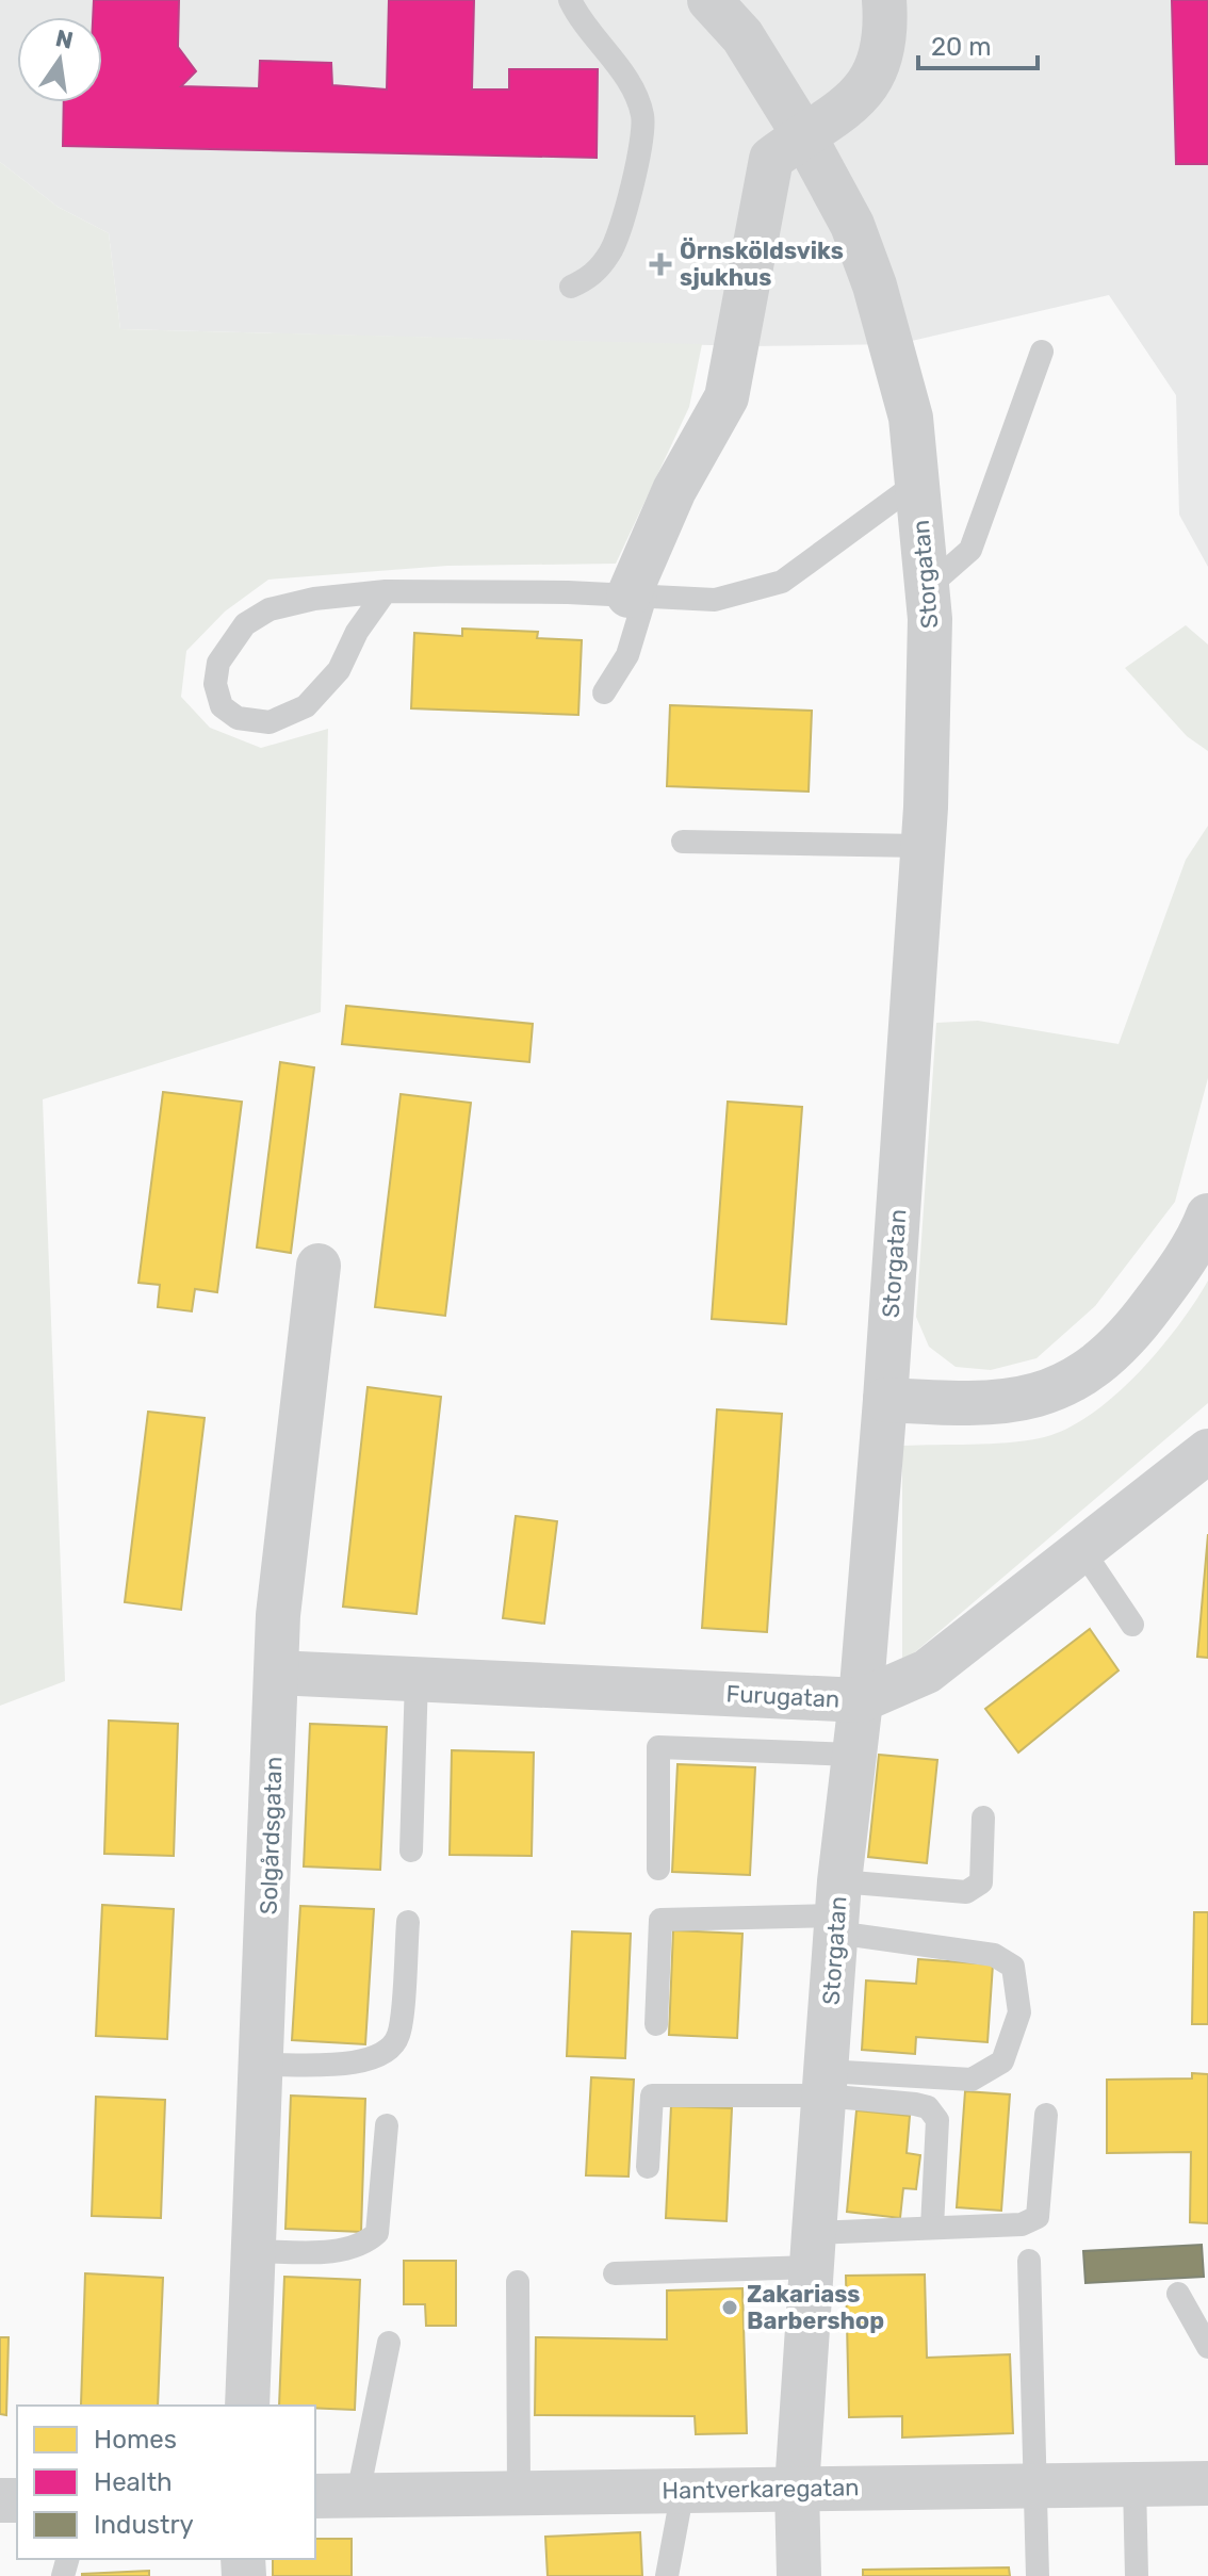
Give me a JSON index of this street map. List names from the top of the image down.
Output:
{
  "streets": {
    "street": [
      "Storgatan",
      "Furugatan",
      "Solgårdsgatan",
      "Hantverkaregatan"
    ]
  },
  "crossings": [
    ["Storgatan", "Furugatan"],
    ["Storgatan", "Hantverkaregatan"],
    ["Furugatan", "Solgårdsgatan"]
  ],
  "places": {
    "health": ["Örnsköldsviks sjukhus"],
    "other": ["Zakariass Barbershop"]
  },
  "legend": ["Homes", "Health", "Industry"],
  "scale_bar": "20 m",
  "north": "top"
}
